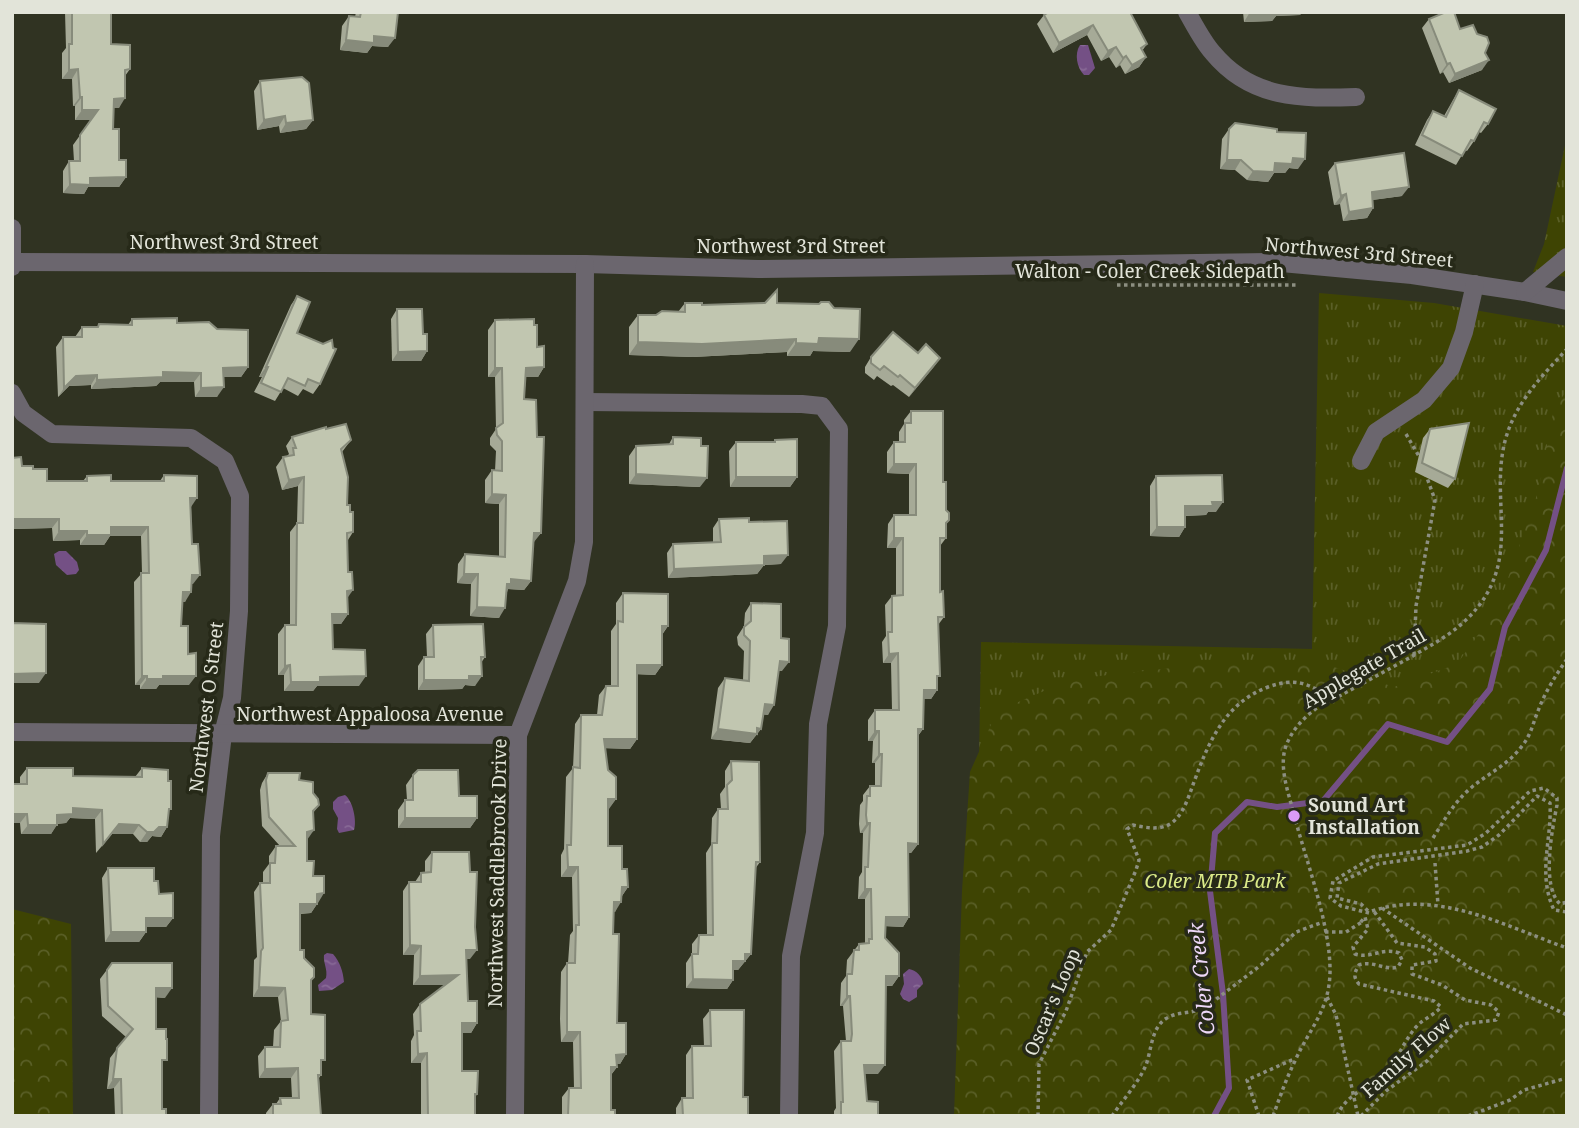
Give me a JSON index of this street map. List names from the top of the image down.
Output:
{
  "streets": {
    "street": [
      "Northwest 3rd Street",
      "Northwest O Street",
      "Northwest Appaloosa Avenue",
      "Northwest Saddlebrook Drive"
    ],
    "path": [
      "Walton - Coler Creek Sidepath",
      "Applegate Trail",
      "Oscar's Loop",
      "Family Flow"
    ]
  },
  "crossings": [
    ["Northwest 3rd Street", "Northwest Saddlebrook Drive"],
    ["Applegate Trail", "Oscar's Loop"],
    ["Northwest O Street", "Northwest Appaloosa Avenue"],
    ["Northwest Appaloosa Avenue", "Northwest Saddlebrook Drive"]
  ],
  "water": ["Coler Creek"],
  "parks": ["Coler MTB Park"],
  "places": ["Sound Art Installation"]
}
